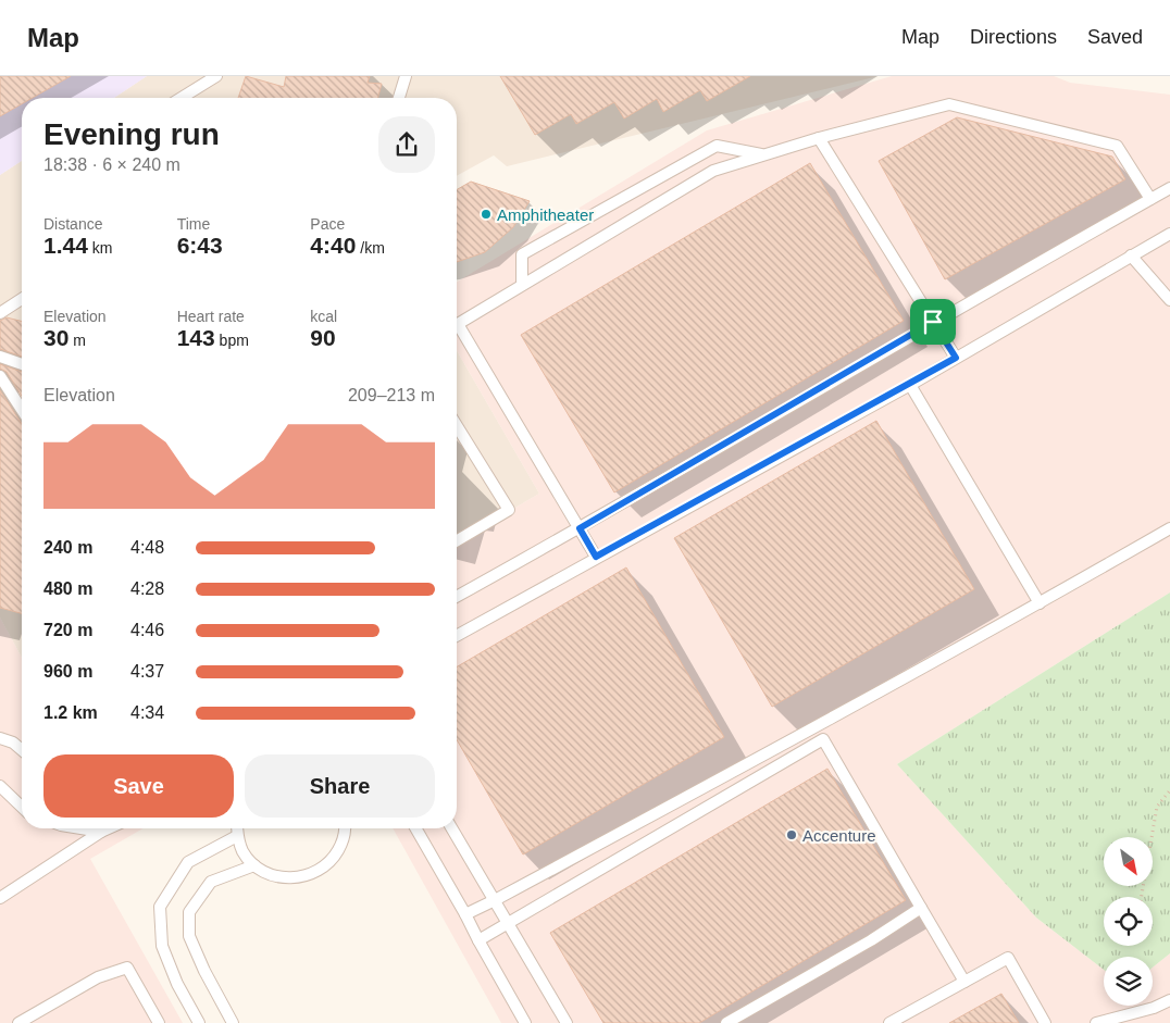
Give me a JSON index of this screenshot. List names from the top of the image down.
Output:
{
  "places": ["Amphitheater", "Accenture"],
  "north": "bottom right",
  "page": {
    "header": "Map",
    "nav": ["Map", "Directions", "Saved"],
    "heading": ["Evening run", "18:38 · 6 × 240 m"],
    "stats": [
      ["Distance", "1.44 km"],
      ["Time", "6:43"],
      ["Pace", "4:40 /km"],
      ["Elevation", "30 m"],
      ["Heart rate", "143 bpm"],
      ["kcal", "90"]
    ],
    "chart": ["Elevation", "209–213 m"],
    "list": [
      {
        "name": "240 m",
        "note": "4:48"
      },
      {
        "name": "480 m",
        "note": "4:28"
      },
      {
        "name": "720 m",
        "note": "4:46"
      },
      {
        "name": "960 m",
        "note": "4:37"
      },
      {
        "name": "1.2 km",
        "note": "4:34"
      }
    ],
    "buttons": ["Save", "Share"]
  }
}
